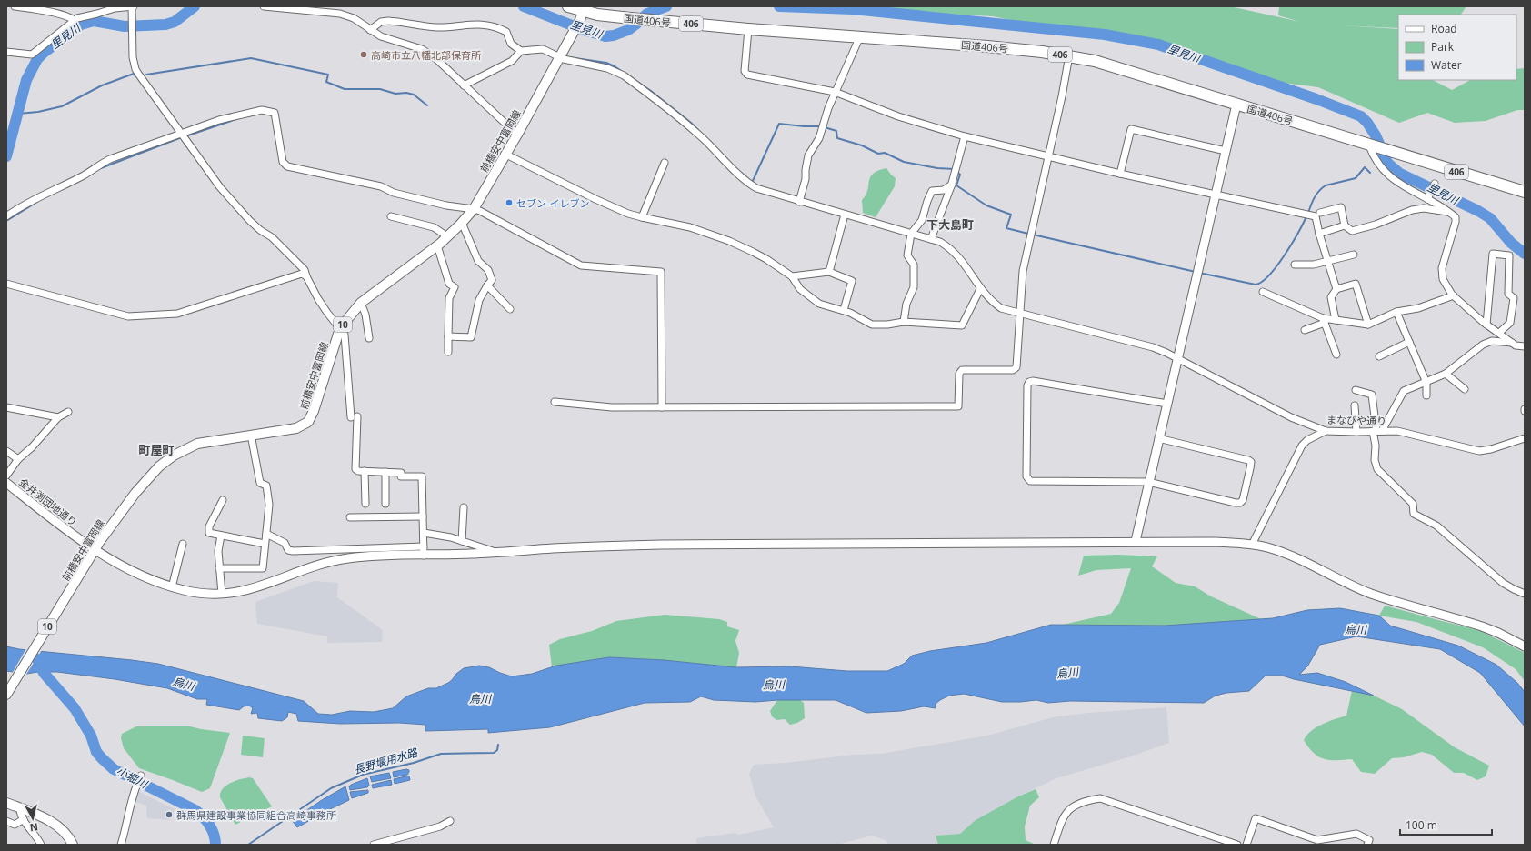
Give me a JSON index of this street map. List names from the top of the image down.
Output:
{
  "streets": {
    "highway": ["国道406号", "406"],
    "main road": ["前橋安中富岡線", "10"],
    "street": ["まなびや通り", "金井渕団地通り"]
  },
  "crossings": [
    ["国道406号", "前橋安中富岡線"],
    ["前橋安中富岡線", "まなびや通り"],
    ["前橋安中富岡線", "金井渕団地通り"]
  ],
  "districts": ["下大島町", "町屋町"],
  "water": [
    "里見川",
    "烏川",
    "長野堰用水路",
    "小堀川"
  ],
  "places": ["高崎市立八幡北部保育所", "セブン-イレブン", "群馬県建設事業協同組合高崎事務所"],
  "legend": ["Road", "Park", "Water"],
  "scale_bar": "100 m",
  "north": "bottom"
}
